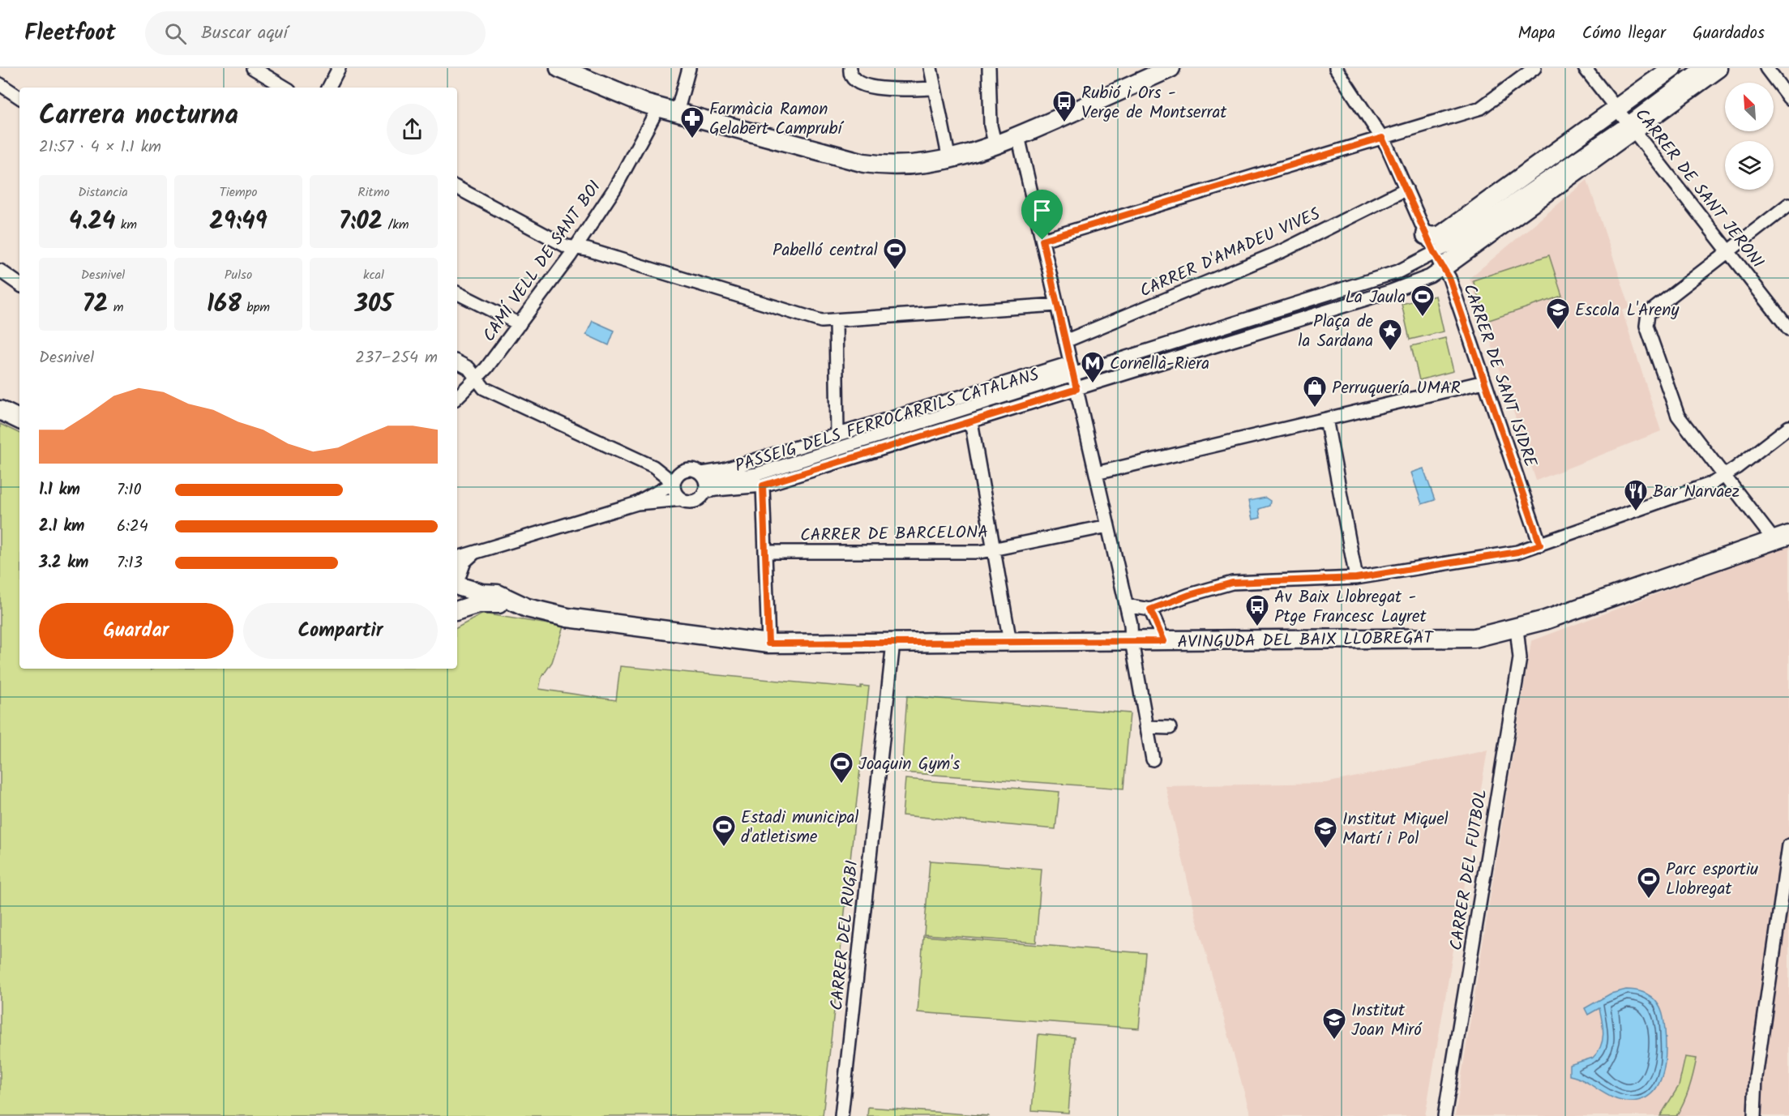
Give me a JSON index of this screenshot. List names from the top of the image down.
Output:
{
  "streets": {
    "main road": ["PASSEIG DELS FERROCARRILS CATALANS", "AVINGUDA DEL BAIX LLOBREGAT"],
    "street": [
      "CARRER DE SANT JERONI",
      "CARRER D'AMADEU VIVES",
      "CAMÍ VELL DE SANT BOI",
      "CARRER DE SANT ISIDRE",
      "CARRER DE BARCELONA",
      "CARRER DEL FUTBOL",
      "CARRER DEL RUGBI"
    ]
  },
  "crossings": [
    ["CARRER DE SANT JERONI", "PASSEIG DELS FERROCARRILS CATALANS"],
    ["CARRER D'AMADEU VIVES", "CARRER DE SANT ISIDRE"],
    ["CARRER DE SANT ISIDRE", "PASSEIG DELS FERROCARRILS CATALANS"],
    ["AVINGUDA DEL BAIX LLOBREGAT", "CARRER DEL FUTBOL"],
    ["AVINGUDA DEL BAIX LLOBREGAT", "CARRER DEL RUGBI"]
  ],
  "places": {
    "bus stop": ["Rubió i Ors - Verge de Montserrat", "Av Baix Llobregat - Ptge Francesc Layret"],
    "pharmacy": ["Farmàcia Ramon Gelabert Camprubí"],
    "sports": [
      "Pabelló central",
      "La Jaula",
      "Joaquin Gym's",
      "Estadi municipal d'atletisme",
      "Parc esportiu Llobregat"
    ],
    "school or university": ["Escola L'Areny", "Institut Miquel Martí i Pol", "Institut Joan Miró"],
    "place": ["Plaça de la Sardana"],
    "metro station": ["Cornellà-Riera"],
    "shop": ["Perruquería UMAR"],
    "restaurant": ["Bar Narvaez"]
  },
  "north": "top left",
  "page": {
    "header": "Fleetfoot",
    "search": "Buscar aquí",
    "nav": ["Mapa", "Cómo llegar", "Guardados"],
    "heading": ["Carrera nocturna", "21:57 · 4 × 1.1 km"],
    "stats": [
      ["Distancia", "4.24 km"],
      ["Tiempo", "29:49"],
      ["Ritmo", "7:02 /km"],
      ["Desnivel", "72 m"],
      ["Pulso", "168 bpm"],
      ["kcal", "305"]
    ],
    "chart": ["Desnivel", "237–254 m"],
    "list": [
      {
        "name": "1.1 km",
        "note": "7:10"
      },
      {
        "name": "2.1 km",
        "note": "6:24"
      },
      {
        "name": "3.2 km",
        "note": "7:13"
      }
    ],
    "buttons": ["Guardar", "Compartir"]
  }
}
